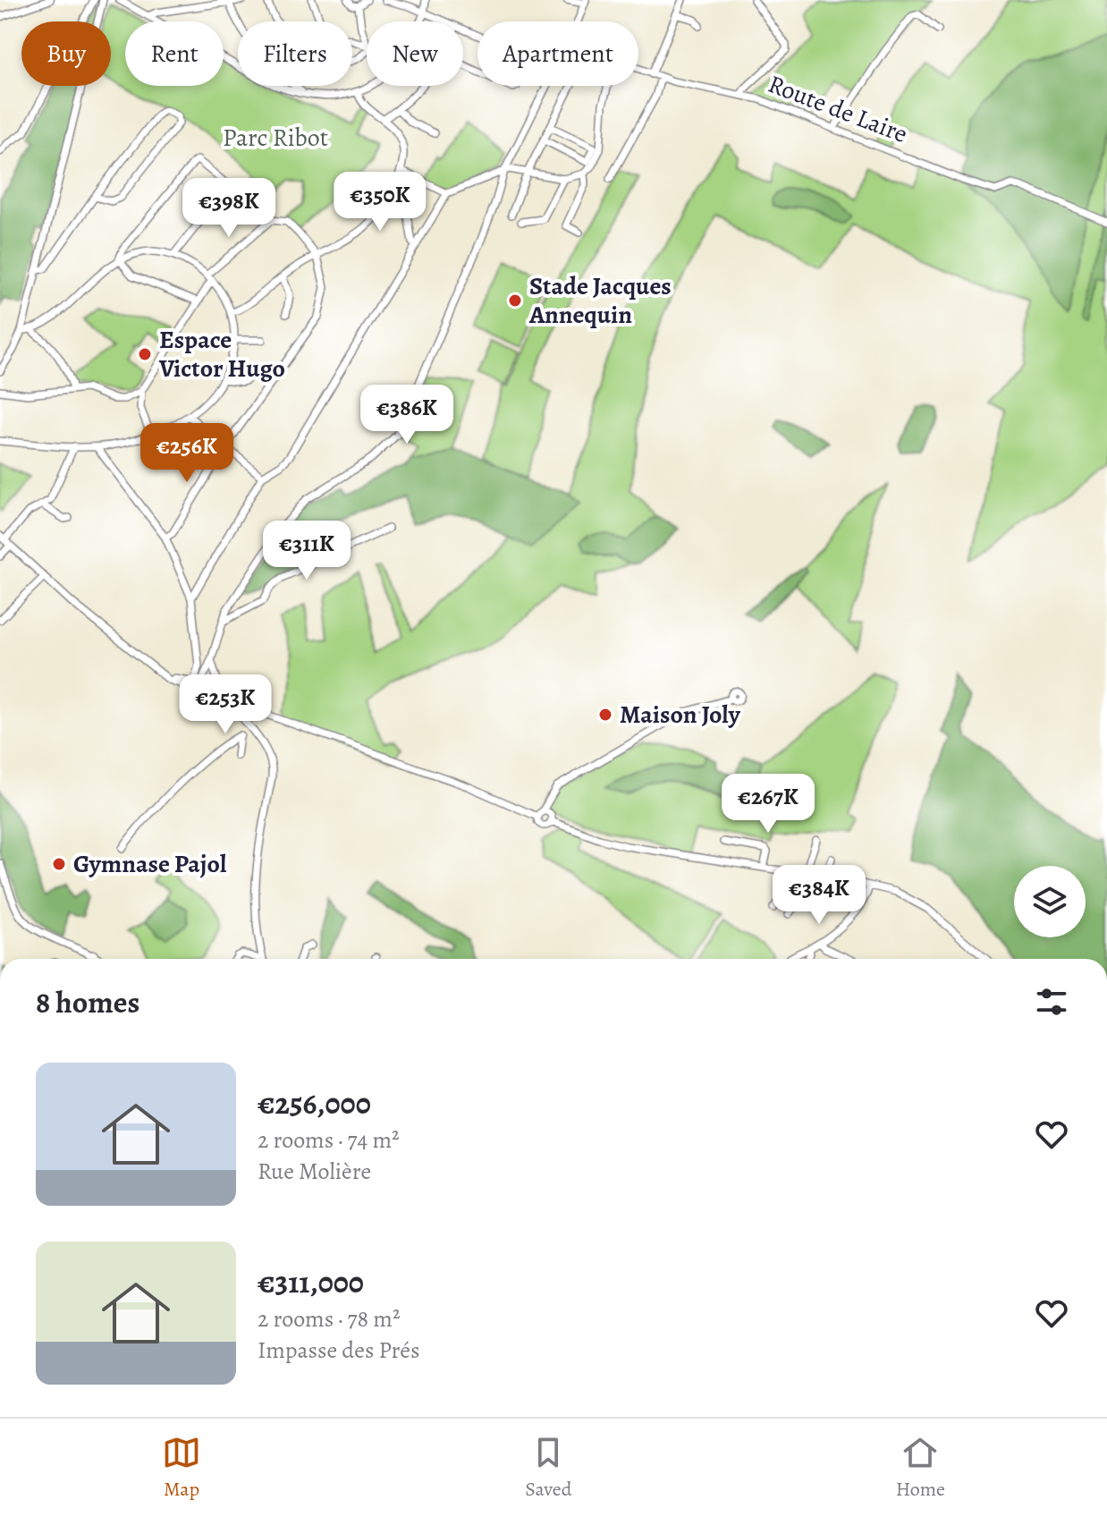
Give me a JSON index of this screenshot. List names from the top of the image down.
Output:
{
  "streets": {
    "street": ["Route de Laire"]
  },
  "parks": ["Parc Ribot"],
  "places": [
    "Stade Jacques Annequin",
    "Espace Victor Hugo",
    "Maison Joly",
    "Gymnase Pajol"
  ],
  "page": {
    "chip": [
      "Buy",
      "Rent",
      "Filters",
      "New",
      "Apartment"
    ],
    "price": [
      "€350K",
      "€398K",
      "€386K",
      "€256K",
      "€311K",
      "€253K",
      "€267K",
      "€384K"
    ],
    "heading": "8 homes",
    "list": [
      {
        "name": "€256,000",
        "note": "2 rooms · 74 m² · Rue Molière"
      },
      {
        "name": "€311,000",
        "note": "2 rooms · 78 m² · Impasse des Prés"
      }
    ],
    "tabs": ["Map", "Saved", "Home"]
  }
}
